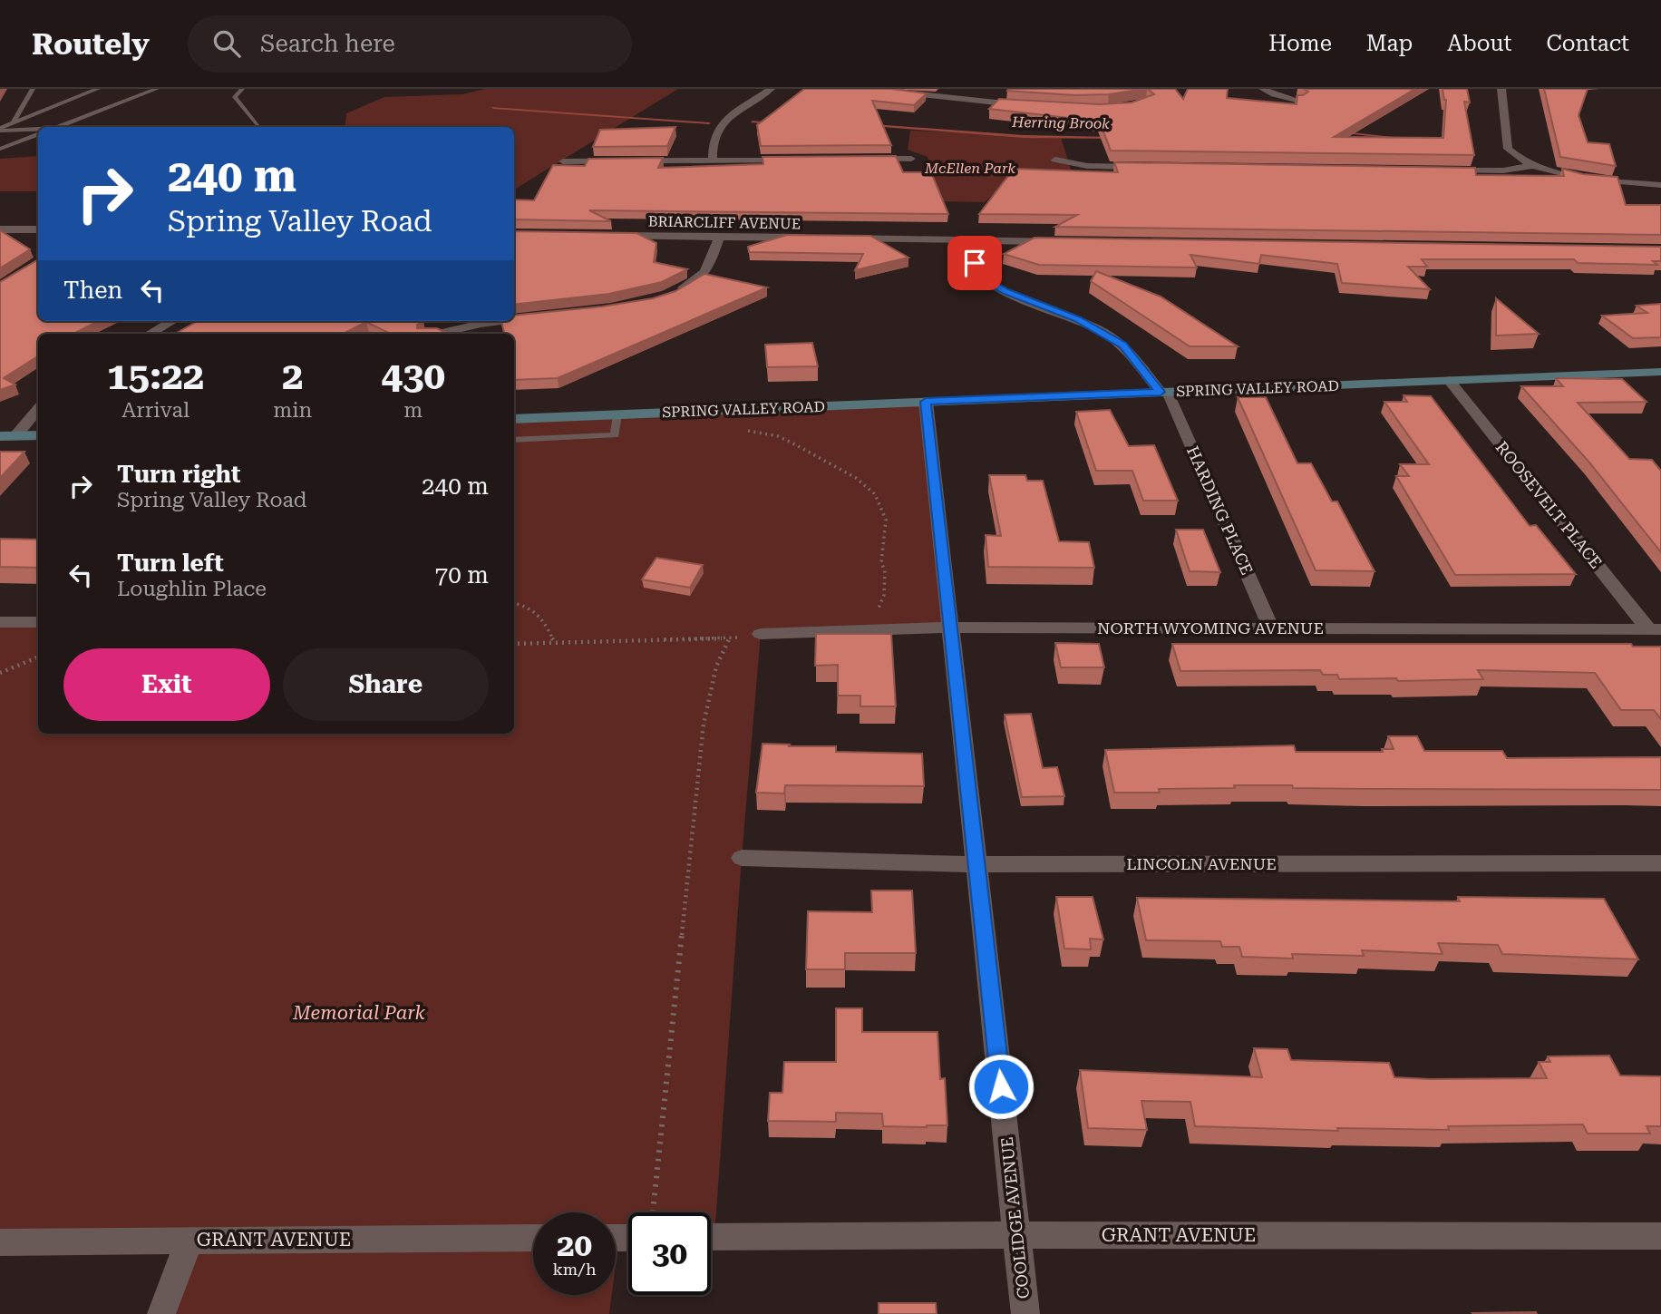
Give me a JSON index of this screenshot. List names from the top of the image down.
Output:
{
  "streets": {
    "street": [
      "BRIARCLIFF AVENUE",
      "SPRING VALLEY ROAD",
      "ROOSEVELT PLACE",
      "HARDING PLACE",
      "NORTH WYOMING AVENUE",
      "LINCOLN AVENUE",
      "COOLIDGE AVENUE",
      "GRANT AVENUE"
    ]
  },
  "crossings": [
    ["SPRING VALLEY ROAD", "ROOSEVELT PLACE"],
    ["SPRING VALLEY ROAD", "HARDING PLACE"],
    ["SPRING VALLEY ROAD", "COOLIDGE AVENUE"],
    ["ROOSEVELT PLACE", "NORTH WYOMING AVENUE"],
    ["HARDING PLACE", "NORTH WYOMING AVENUE"],
    ["NORTH WYOMING AVENUE", "COOLIDGE AVENUE"],
    ["LINCOLN AVENUE", "COOLIDGE AVENUE"],
    ["COOLIDGE AVENUE", "GRANT AVENUE"]
  ],
  "water": ["Herring Brook"],
  "parks": ["McEllen Park", "Memorial Park"],
  "page": {
    "header": "Routely",
    "search": "Search here",
    "nav": [
      "Home",
      "Map",
      "About",
      "Contact"
    ],
    "turn": ["240 m", "Spring Valley Road"],
    "then": "Then",
    "eta": [
      "15:22",
      "Arrival",
      "2",
      "min",
      "430",
      "m"
    ],
    "list": [
      {
        "name": "Turn right",
        "note": "Spring Valley Road",
        "value": "240 m"
      },
      {
        "name": "Turn left",
        "note": "Loughlin Place",
        "value": "70 m"
      }
    ],
    "buttons": ["Exit", "Share"],
    "speed": "20 km/h",
    "limit": "30"
  }
}
